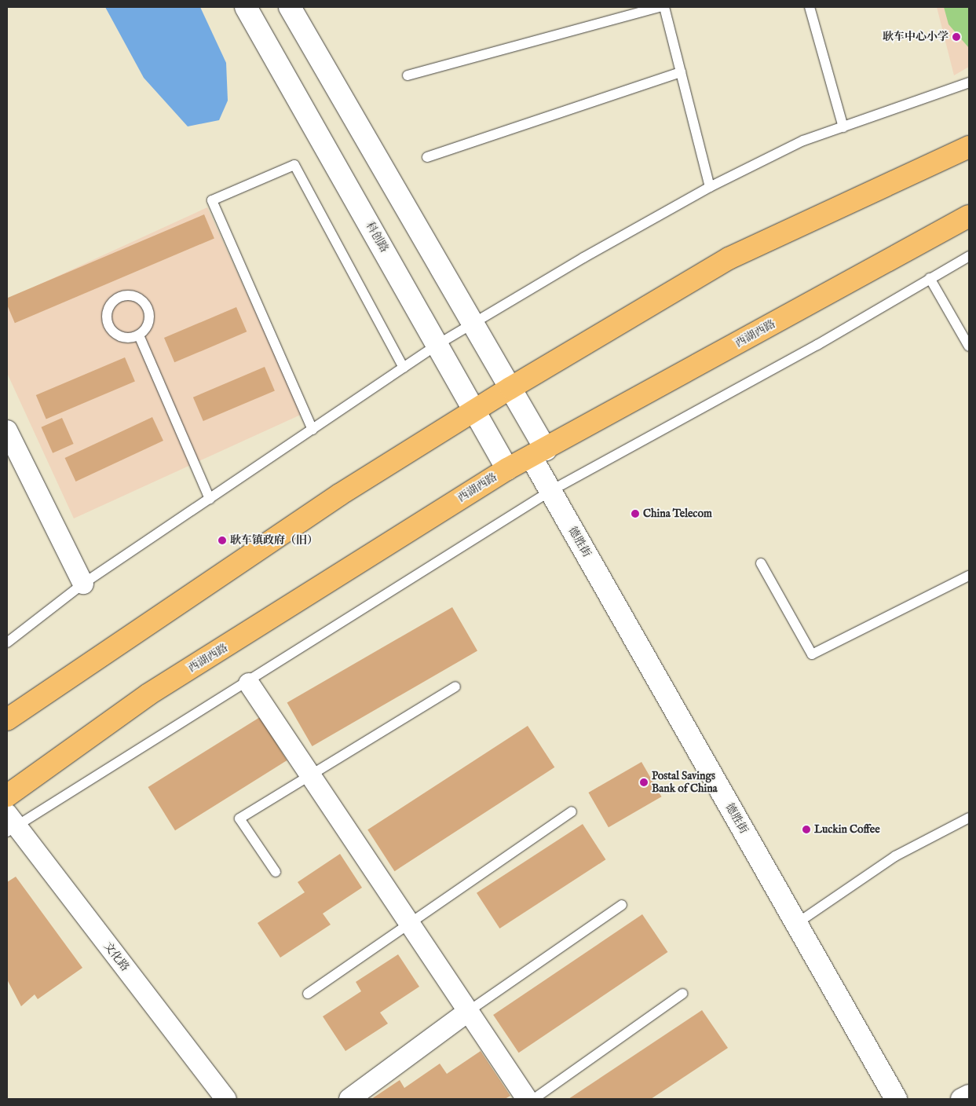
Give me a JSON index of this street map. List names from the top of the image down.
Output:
{
  "streets": {
    "main road": ["西湖西路"],
    "street": ["科创路", "德胜街", "文化路"]
  },
  "crossings": [
    ["科创路", "西湖西路"],
    ["西湖西路", "德胜街"]
  ],
  "places": [
    "耿车中心小学",
    "China Telecom",
    "耿车镇政府（旧）",
    "Postal Savings Bank of China",
    "Luckin Coffee"
  ]
}
